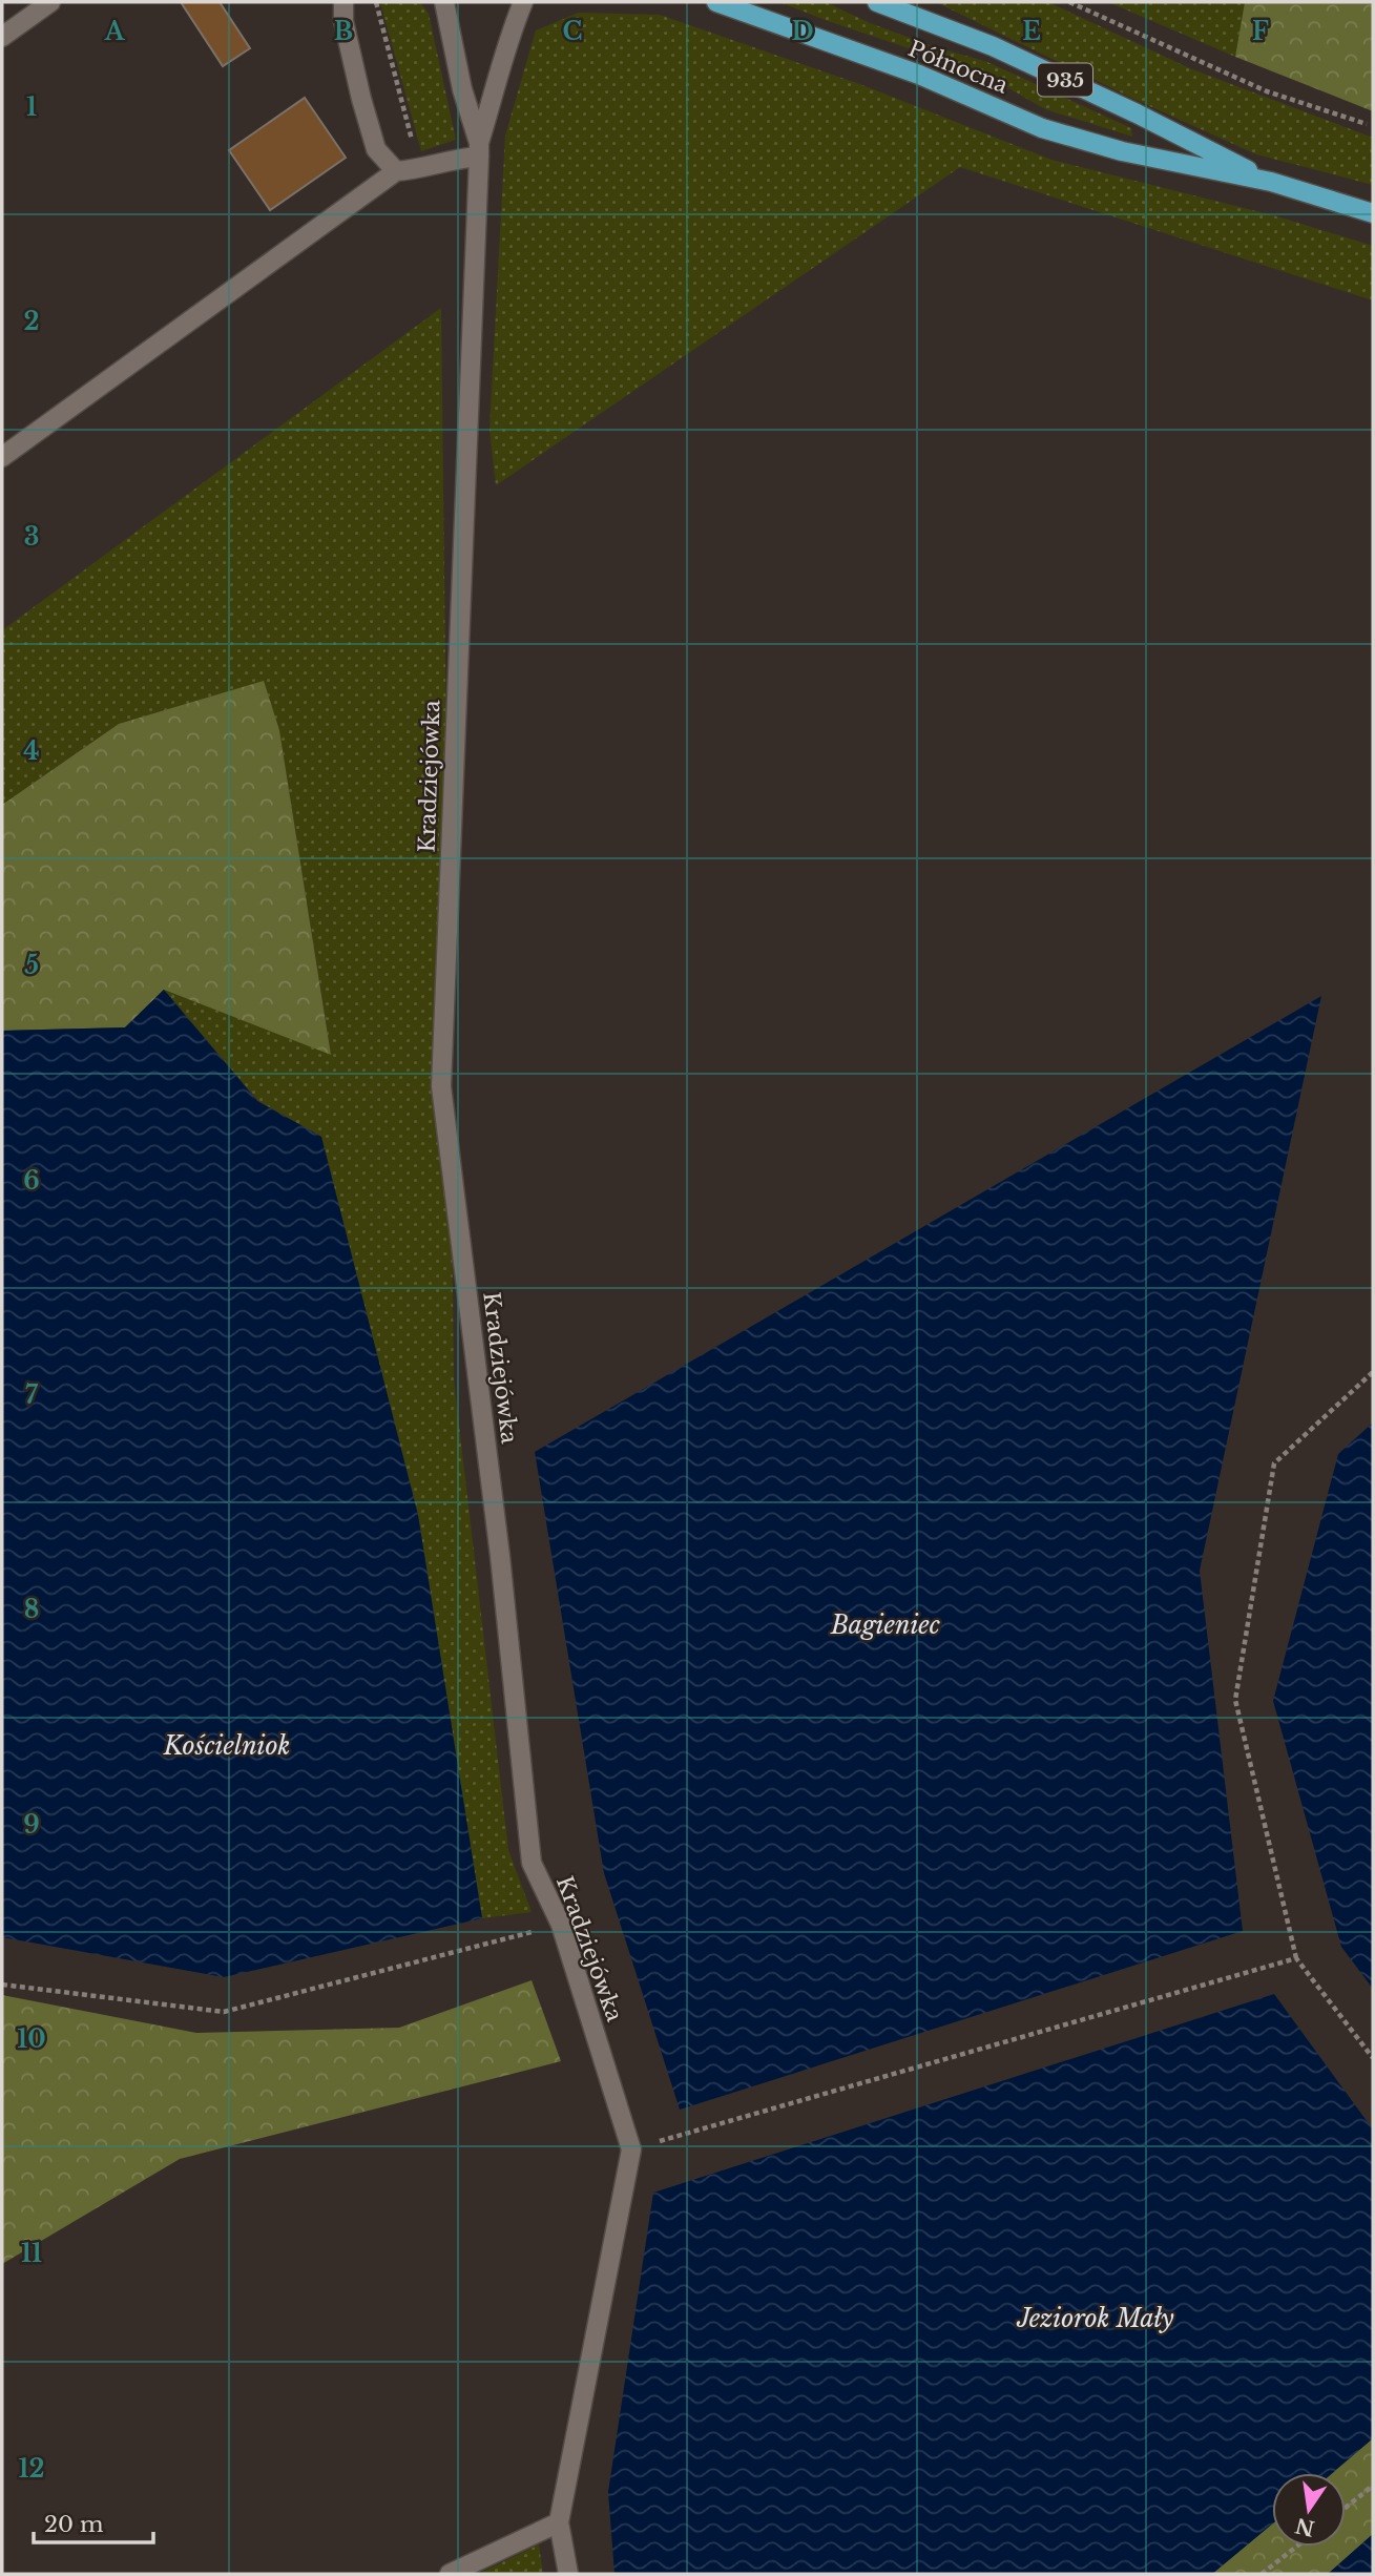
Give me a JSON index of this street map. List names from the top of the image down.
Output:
{
  "streets": {
    "main road": ["Północna", "935"],
    "street": ["Kradziejówka"]
  },
  "water": ["Bagieniec", "Kościelniok", "Jeziorok Mały"],
  "scale_bar": "20 m",
  "north": "bottom",
  "grid": {
    "columns": [
      "A",
      "B",
      "C",
      "D",
      "E",
      "F"
    ],
    "rows": [
      "1",
      "2",
      "3",
      "4",
      "5",
      "6",
      "7",
      "8",
      "9",
      "10",
      "11",
      "12"
    ]
  }
}
